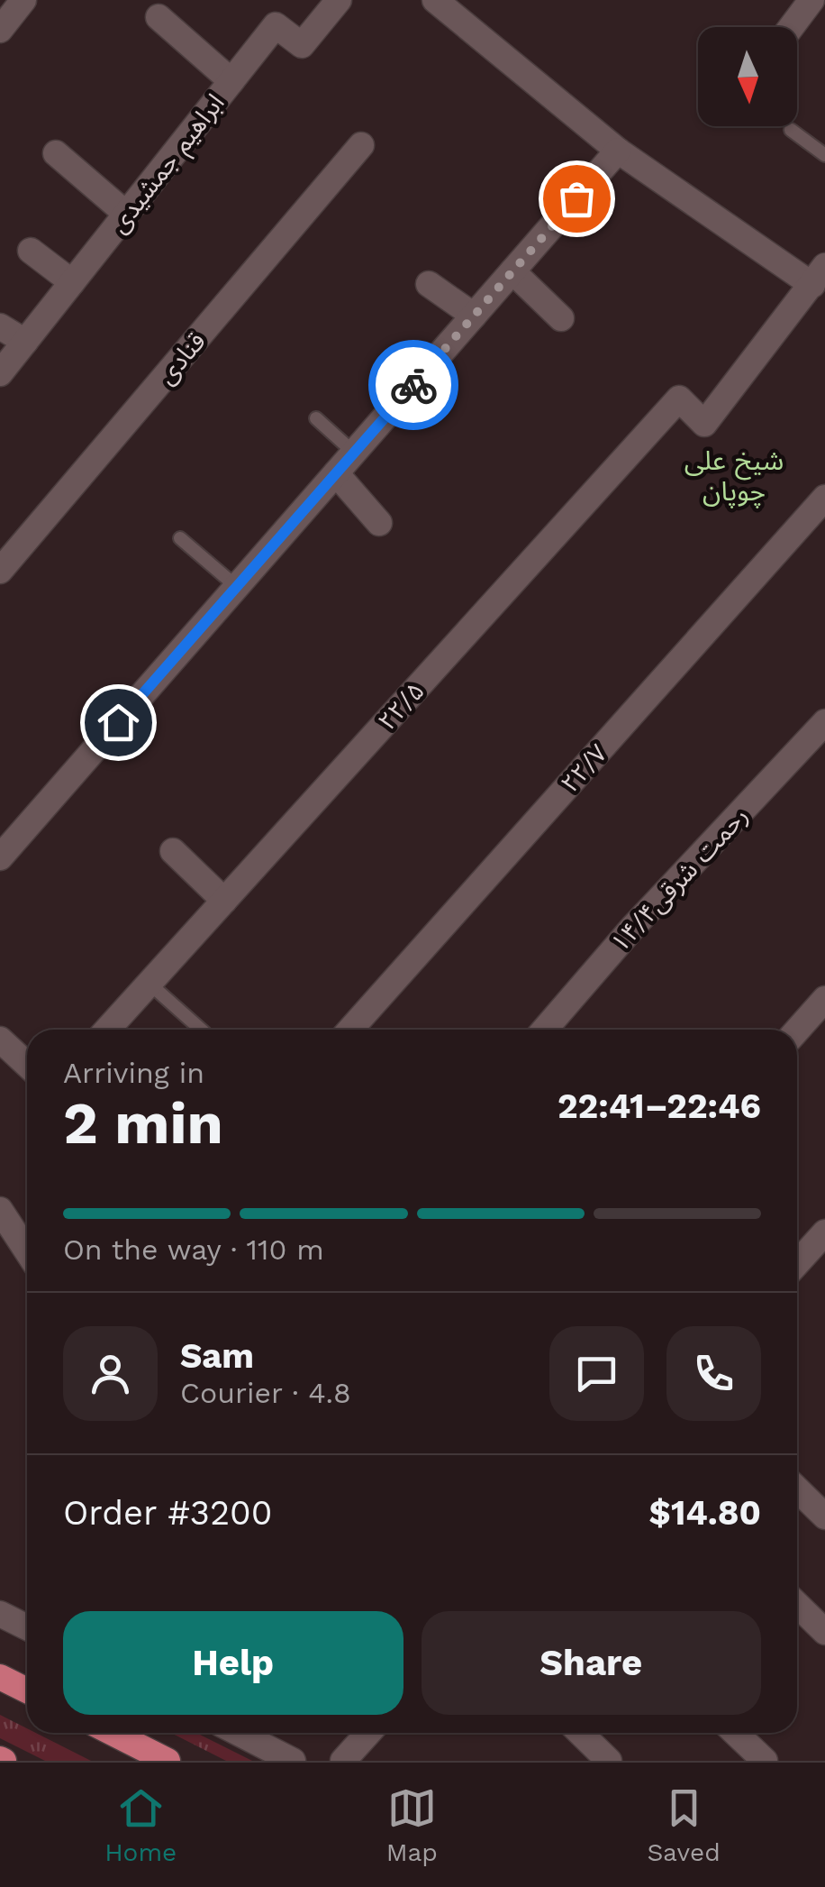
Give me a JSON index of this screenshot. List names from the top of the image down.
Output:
{
  "streets": {
    "street": [
      "ابراهیم جمشیدی",
      "قنادی",
      "۲۲/۵",
      "۲۲/۷",
      "۱۴/۴رحمت شرقی"
    ]
  },
  "districts": ["شیخ علی چوپان"],
  "north": "bottom",
  "page": {
    "heading": ["2 min", "Arriving in", "22:41–22:46"],
    "panel": [
      "Sam",
      "Courier · 4.8",
      "Order #3200",
      "$14.80"
    ],
    "bar": "On the way · 110 m",
    "buttons": ["Help", "Share"],
    "tabs": ["Home", "Map", "Saved"]
  }
}
